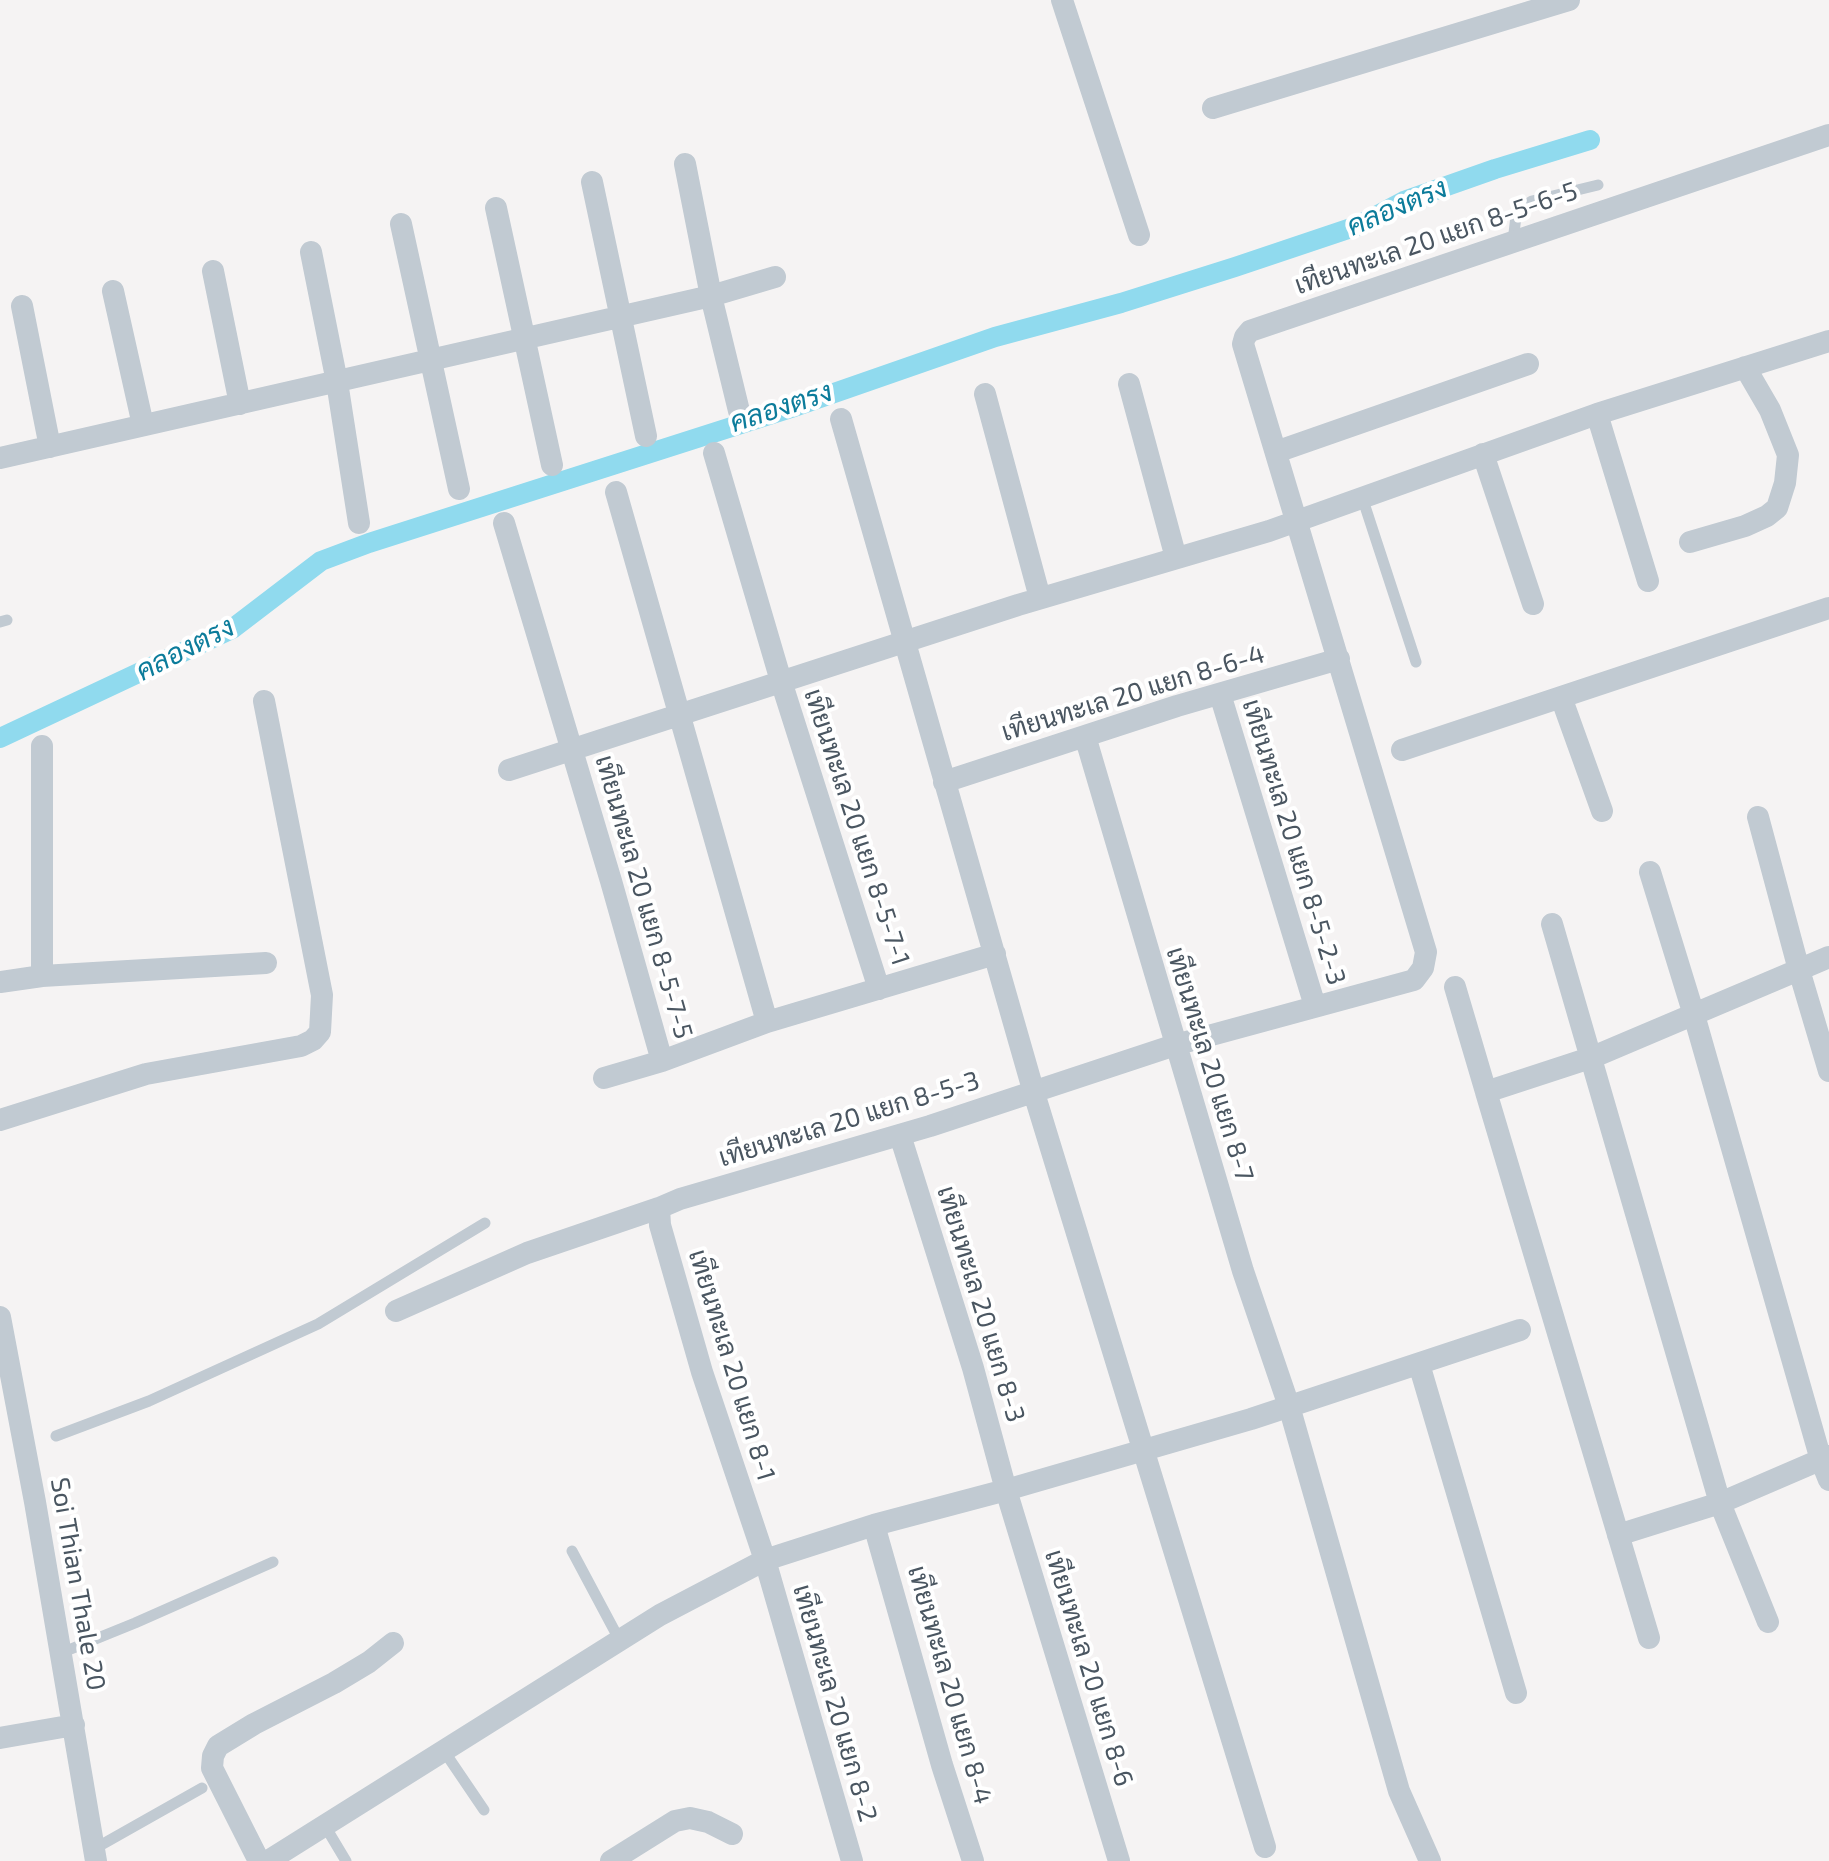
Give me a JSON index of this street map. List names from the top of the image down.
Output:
{
  "streets": {
    "street": [
      "เทียนทะเล 20 แยก 8-5-6-5",
      "เทียนทะเล 20 แยก 8-6-4",
      "เทียนทะเล 20 แยก 8-5-7-1",
      "เทียนทะเล 20 แยก 8-5-2-3",
      "เทียนทะเล 20 แยก 8-5-7-5",
      "เทียนทะเล 20 แยก 8-7",
      "เทียนทะเล 20 แยก 8-5-3",
      "เทียนทะเล 20 แยก 8-3",
      "เทียนทะเล 20 แยก 8-1",
      "Soi Thian Thale 20",
      "เทียนทะเล 20 แยก 8-6",
      "เทียนทะเล 20 แยก 8-4",
      "เทียนทะเล 20 แยก 8-2"
    ]
  },
  "crossings": [
    ["เทียนทะเล 20 แยก 8-5-6-5", "เทียนทะเล 20 แยก 8-6-4"],
    ["เทียนทะเล 20 แยก 8-5-6-5", "เทียนทะเล 20 แยก 8-5-2-3"],
    ["เทียนทะเล 20 แยก 8-5-6-5", "เทียนทะเล 20 แยก 8-5-3"],
    ["เทียนทะเล 20 แยก 8-6-4", "เทียนทะเล 20 แยก 8-5-2-3"],
    ["เทียนทะเล 20 แยก 8-6-4", "เทียนทะเล 20 แยก 8-7"],
    ["เทียนทะเล 20 แยก 8-5-2-3", "เทียนทะเล 20 แยก 8-5-3"],
    ["เทียนทะเล 20 แยก 8-7", "เทียนทะเล 20 แยก 8-5-3"],
    ["เทียนทะเล 20 แยก 8-5-3", "เทียนทะเล 20 แยก 8-3"],
    ["เทียนทะเล 20 แยก 8-5-3", "เทียนทะเล 20 แยก 8-1"],
    ["เทียนทะเล 20 แยก 8-3", "เทียนทะเล 20 แยก 8-6"],
    ["เทียนทะเล 20 แยก 8-1", "เทียนทะเล 20 แยก 8-2"]
  ],
  "water": ["คลองตรง"]
}
